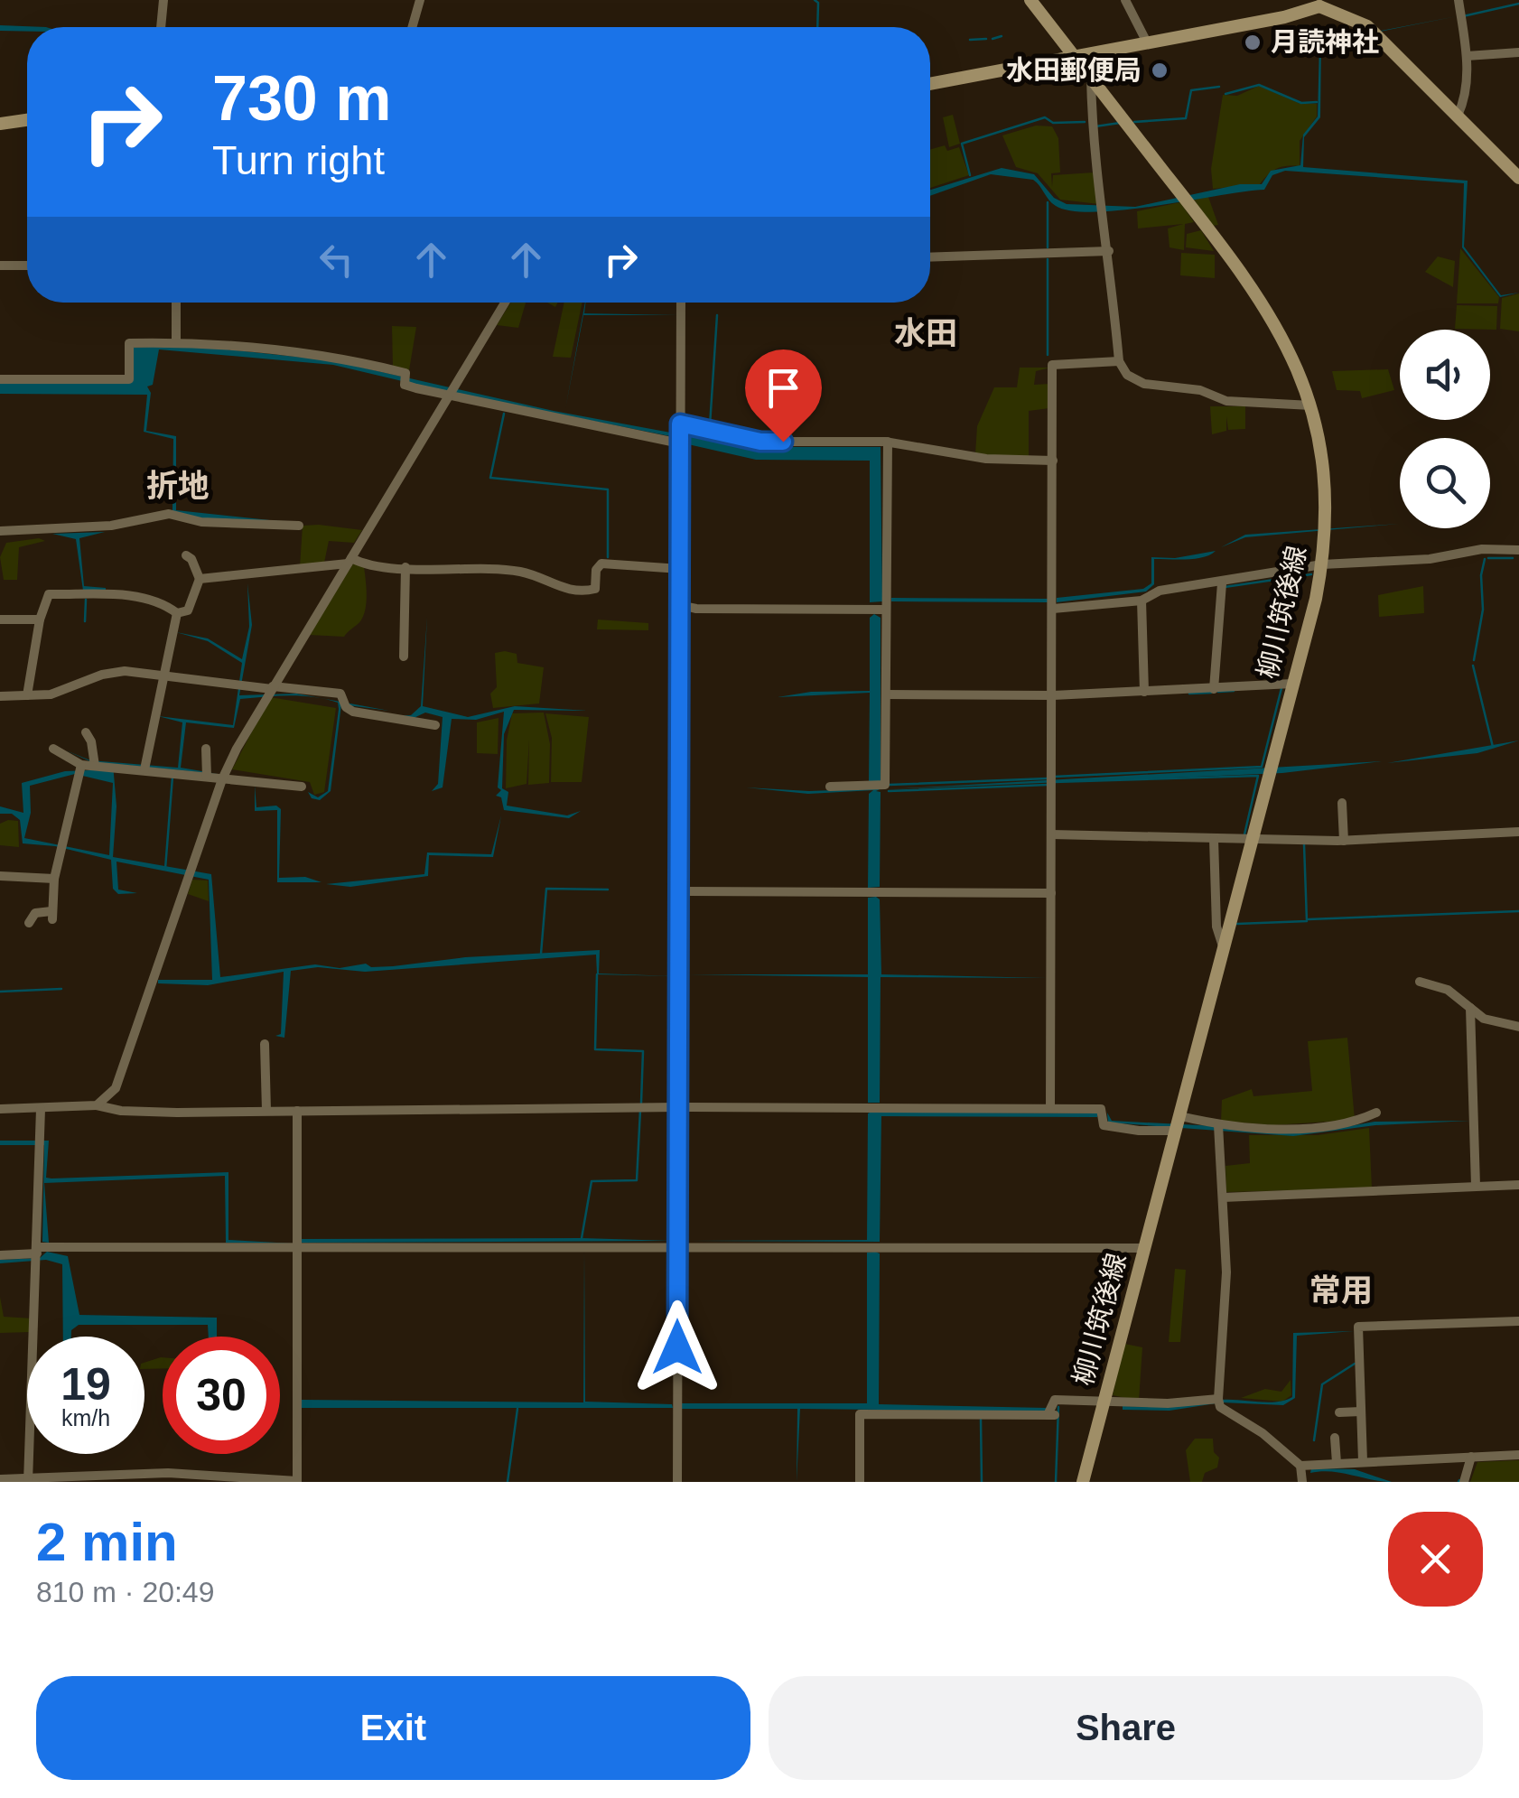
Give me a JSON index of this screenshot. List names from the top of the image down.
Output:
{
  "streets": {
    "main road": ["柳川筑後線"]
  },
  "districts": ["水田", "折地", "常用"],
  "places": ["月読神社", "水田郵便局"],
  "page": {
    "turn": ["730 m", "Turn right"],
    "speed": "19 km/h",
    "limit": "30",
    "heading": ["2 min", "810 m · 20:49"],
    "buttons": ["Exit", "Share"]
  }
}
